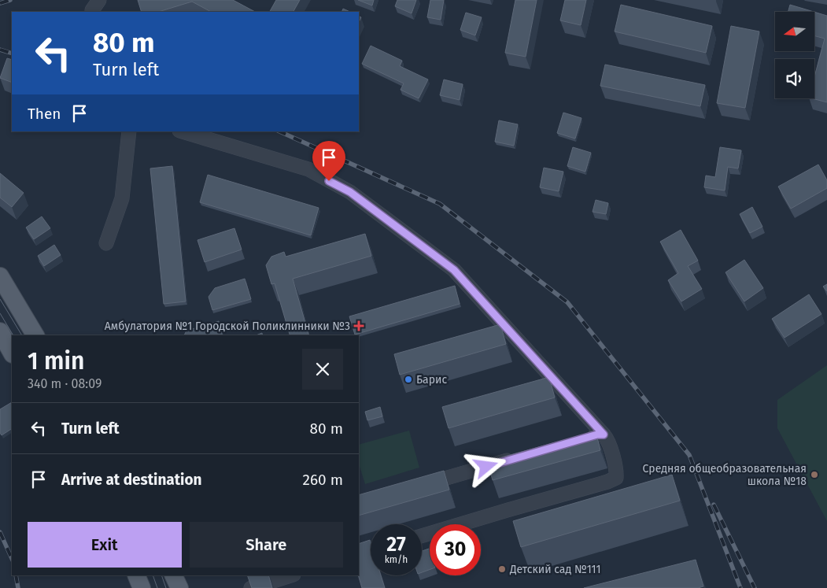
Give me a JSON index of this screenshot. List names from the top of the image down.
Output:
{
  "places": {
    "health": ["Амбулатория №1 Городской Поликлинники №3"],
    "other": ["Барис", "Средняя общеобразовательная школа №18", "Детский сад №111"]
  },
  "north": "left",
  "page": {
    "turn": ["80 m", "Turn left"],
    "then": "Then",
    "heading": ["1 min", "340 m · 08:09"],
    "list": [
      {
        "name": "Turn left",
        "value": "80 m"
      },
      {
        "name": "Arrive at destination",
        "value": "260 m"
      }
    ],
    "buttons": ["Exit", "Share"],
    "speed": "27 km/h",
    "limit": "30"
  }
}
